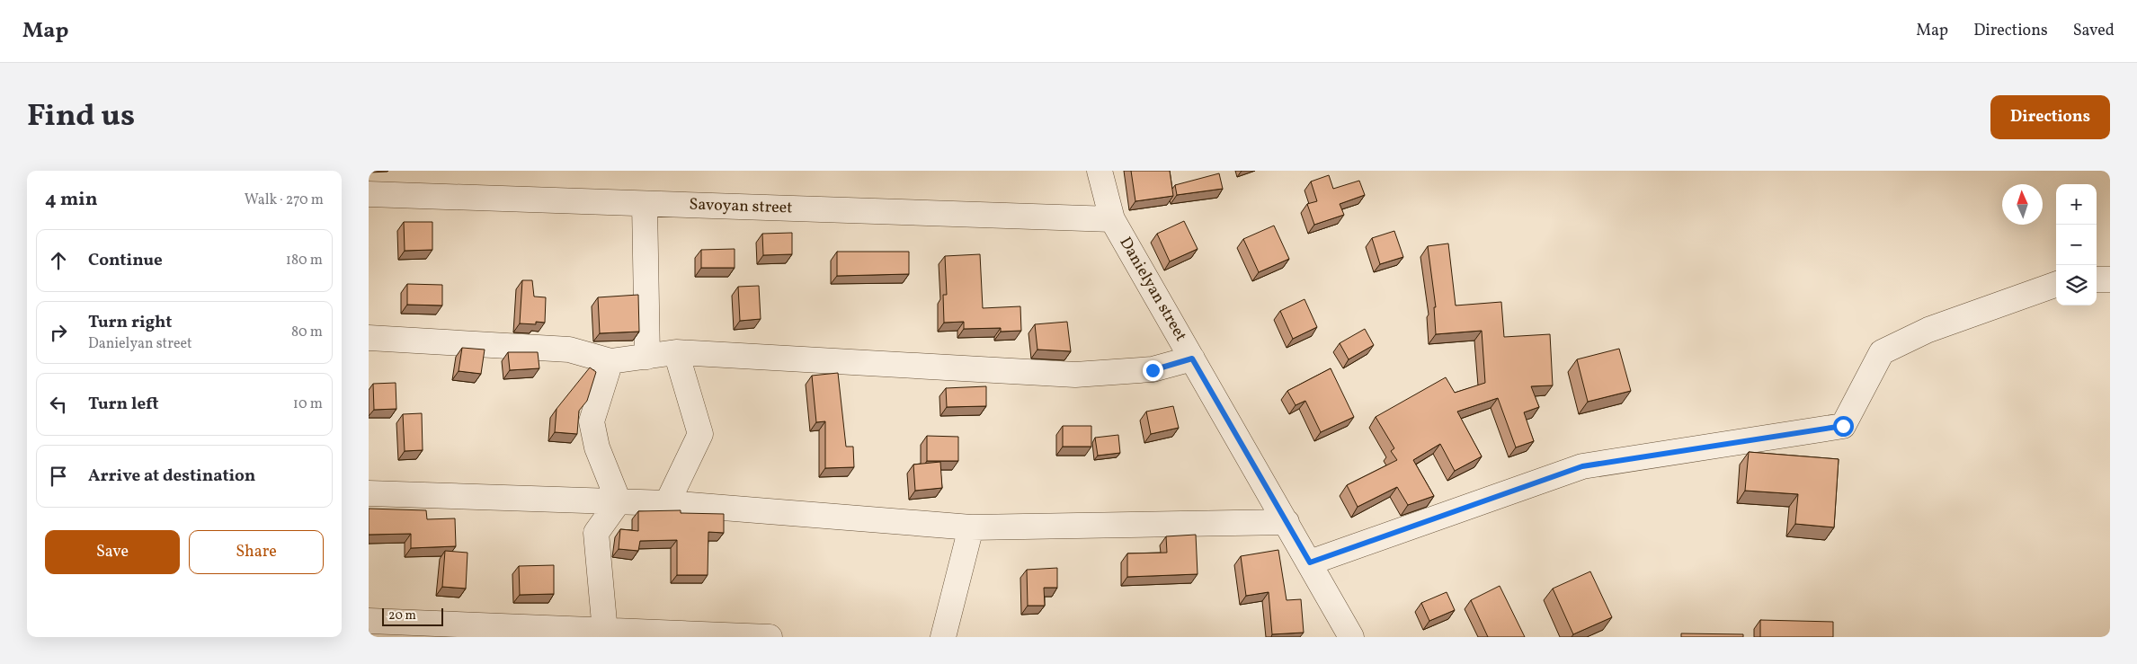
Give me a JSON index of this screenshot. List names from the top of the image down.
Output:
{
  "streets": {
    "street": ["Savoyan street", "Danielyan street"]
  },
  "crossings": [
    ["Savoyan street", "Danielyan street"]
  ],
  "scale_bar": "20 m",
  "north": "top",
  "page": {
    "header": "Map",
    "nav": ["Map", "Directions", "Saved"],
    "title": "Find us",
    "buttons": [
      "Directions",
      ["Save", "Share"]
    ],
    "heading": ["4 min", "Walk · 270 m"],
    "map_buttons": ["+", "−"],
    "list": [
      ["Continue", "180 m"],
      ["Turn right", "Danielyan street", "80 m"],
      ["Turn left", "10 m"],
      "Arrive at destination"
    ],
    "scale": "20 m"
  }
}
